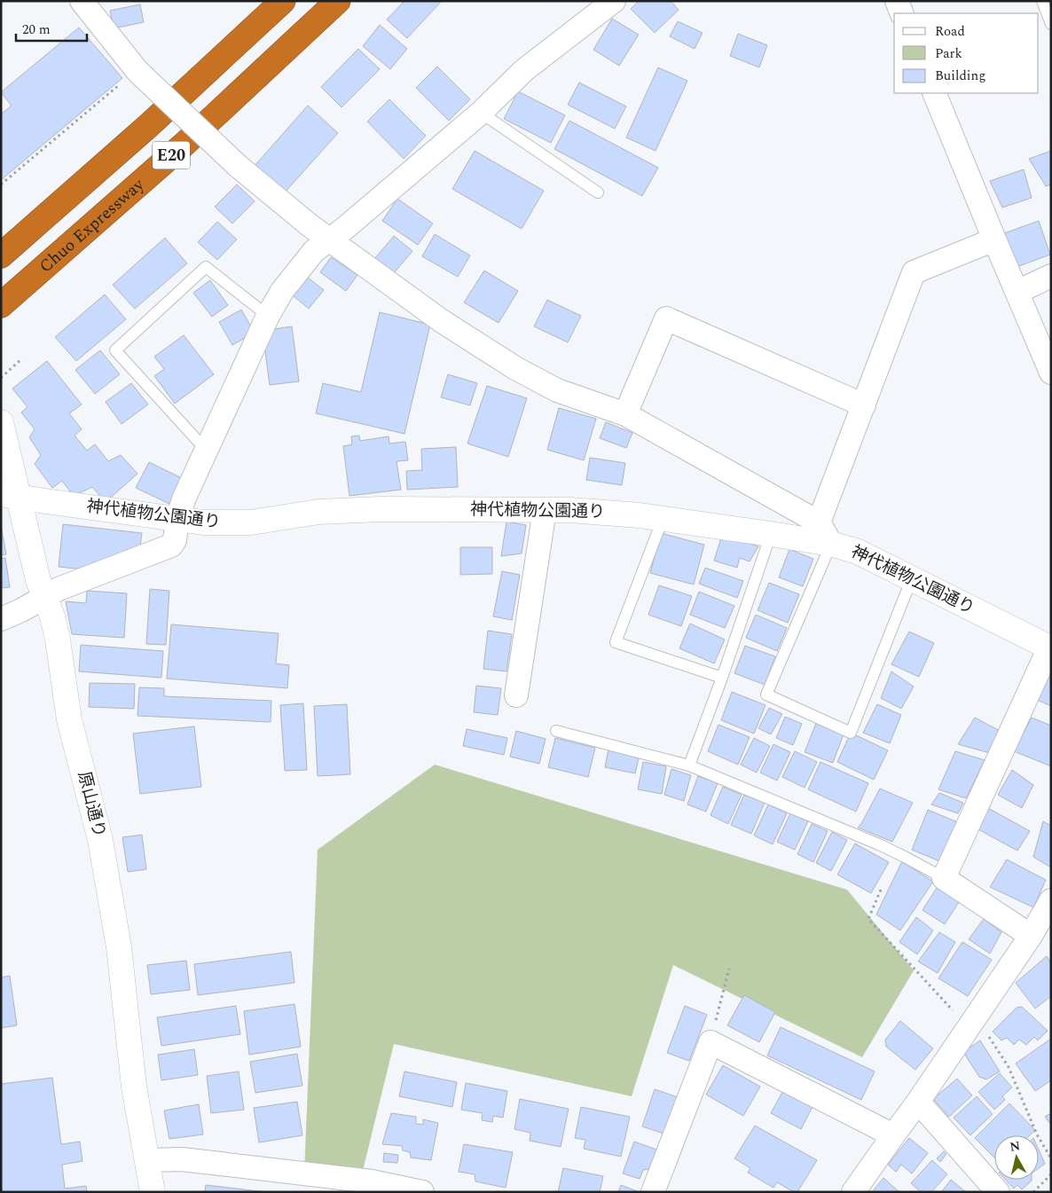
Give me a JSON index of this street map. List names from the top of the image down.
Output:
{
  "streets": {
    "highway": ["E20", "Chuo Expressway"],
    "street": ["神代植物公園通り", "原山通り"]
  },
  "crossings": [
    ["神代植物公園通り", "原山通り"]
  ],
  "legend": ["Road", "Park", "Building"],
  "scale_bar": "20 m",
  "north": "top"
}
